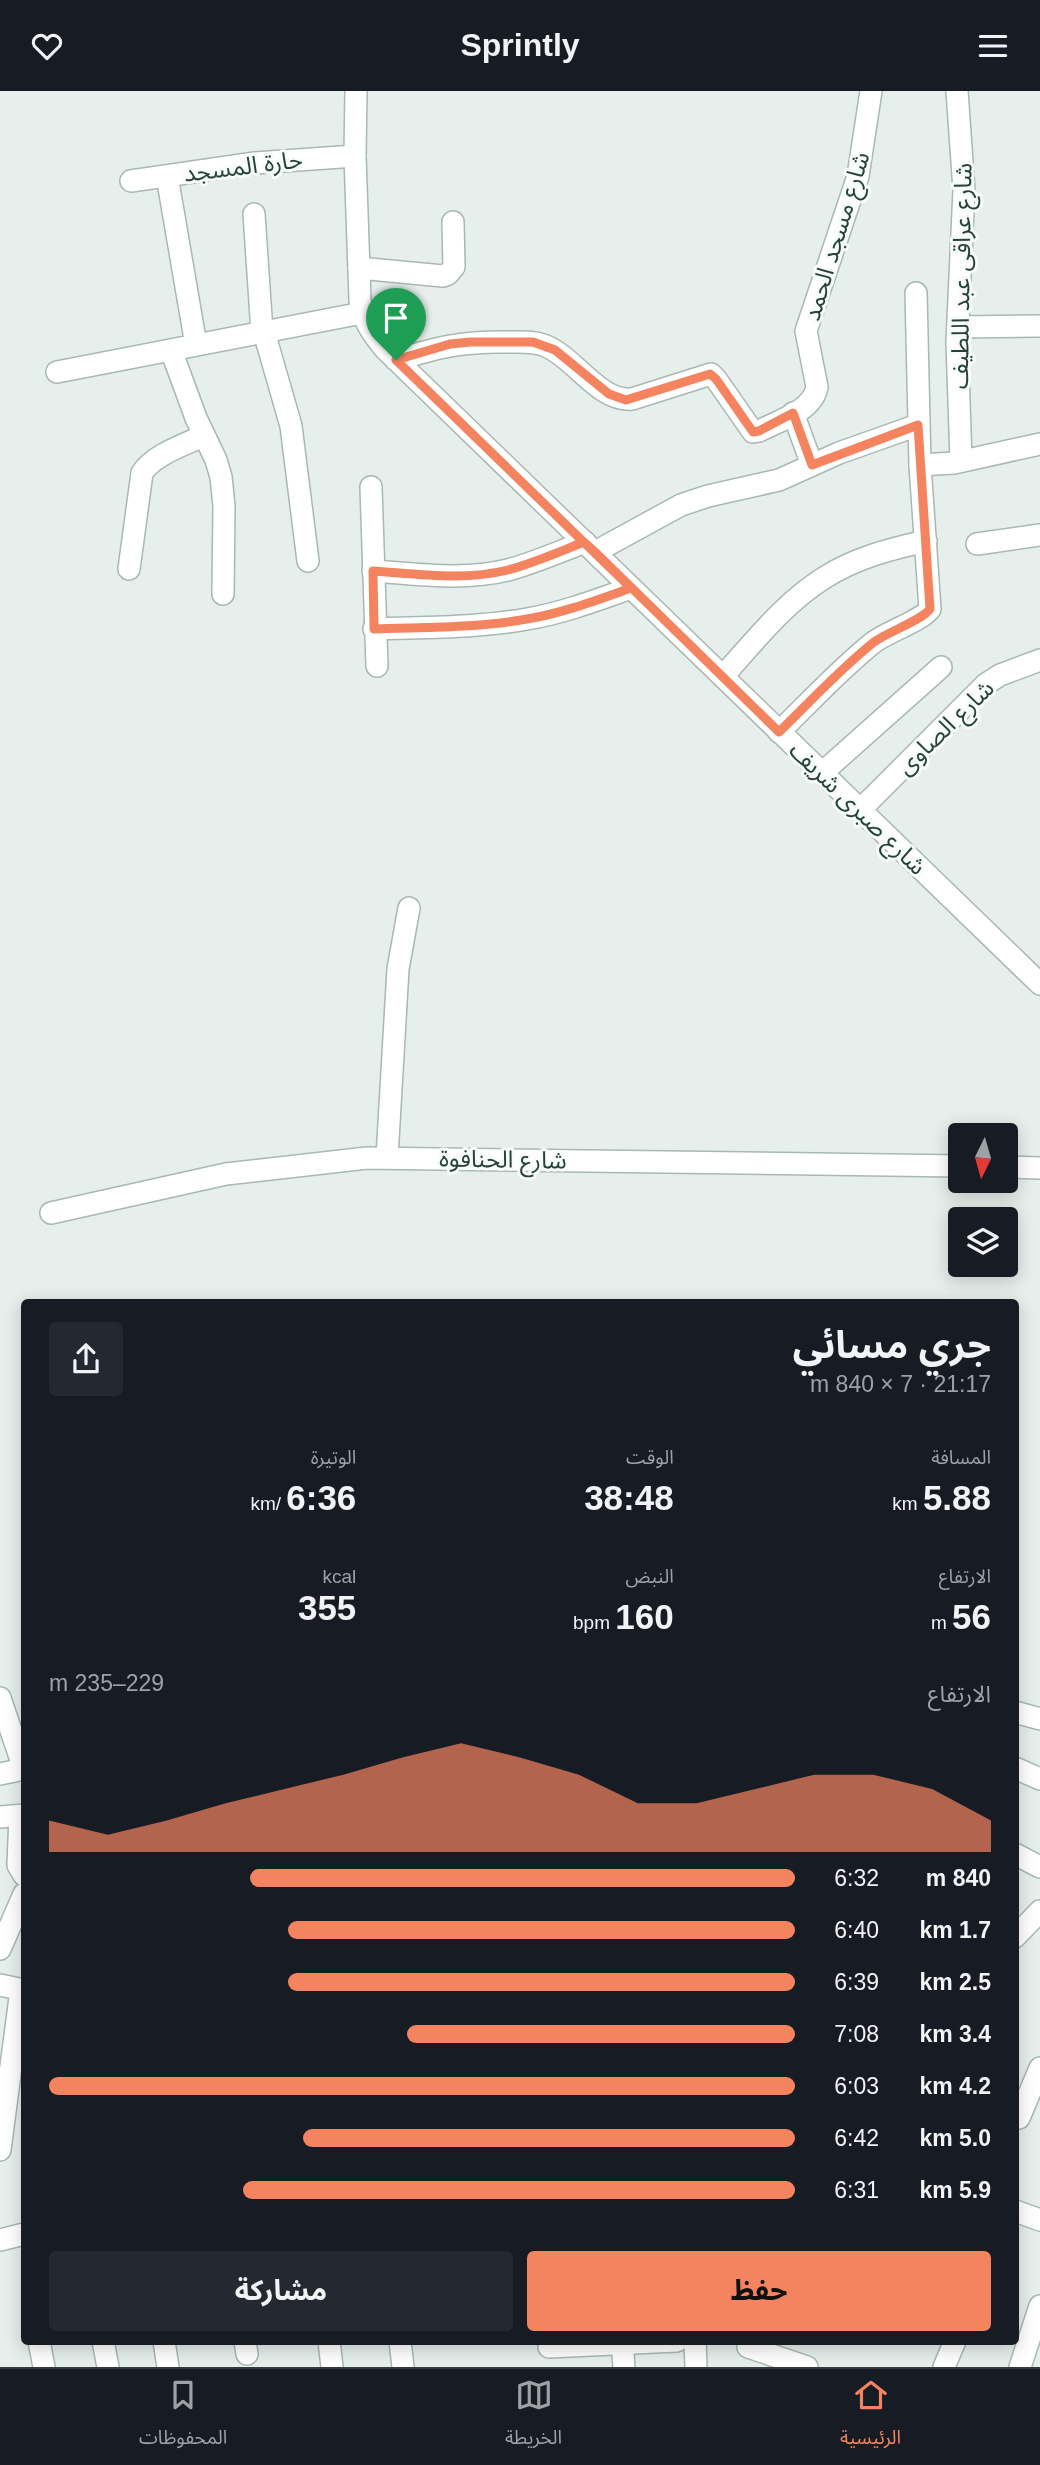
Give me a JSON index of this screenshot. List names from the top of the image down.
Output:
{
  "streets": {
    "street": [
      "حارة المسجد",
      "شارع مسجد الحمد",
      "شارع عراقى عبد اللطيف",
      "شارع الصاوى",
      "شارع صبرى شريف",
      "شارع الحنافوة"
    ]
  },
  "crossings": [
    ["حارة المسجد", "شارع صبرى شريف"],
    ["شارع الصاوى", "شارع صبرى شريف"]
  ],
  "north": "bottom",
  "page": {
    "header": "Sprintly",
    "heading": ["جري مسائي", "21:17 · 7 × 840 m"],
    "stats": [
      ["المسافة", "5.88 km"],
      ["الوقت", "38:48"],
      ["الوتيرة", "6:36 /km"],
      ["الارتفاع", "56 m"],
      ["النبض", "160 bpm"],
      ["kcal", "355"]
    ],
    "chart": ["الارتفاع", "229–235 m"],
    "list": [
      {
        "name": "840 m",
        "note": "6:32"
      },
      {
        "name": "1.7 km",
        "note": "6:40"
      },
      {
        "name": "2.5 km",
        "note": "6:39"
      },
      {
        "name": "3.4 km",
        "note": "7:08"
      },
      {
        "name": "4.2 km",
        "note": "6:03"
      },
      {
        "name": "5.0 km",
        "note": "6:42"
      },
      {
        "name": "5.9 km",
        "note": "6:31"
      }
    ],
    "buttons": ["حفظ", "مشاركة"],
    "tabs": ["الرئيسية", "الخريطة", "المحفوظات"]
  }
}
